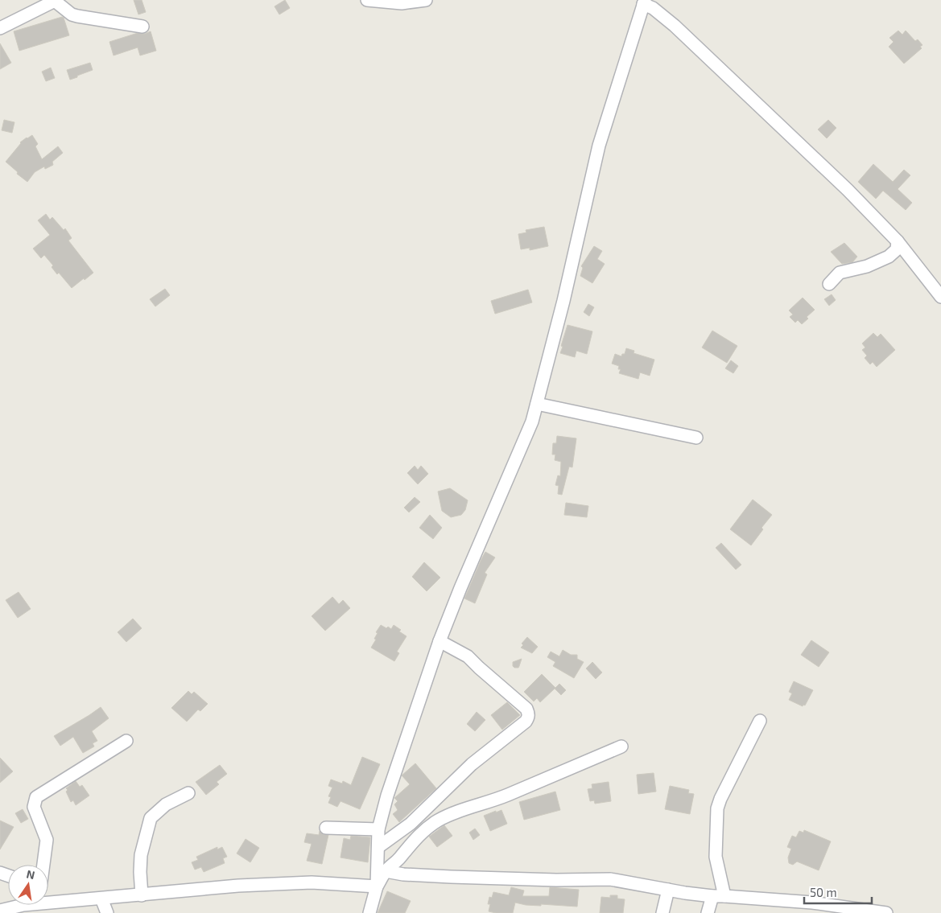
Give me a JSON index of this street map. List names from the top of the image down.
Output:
{
  "scale_bar": "50 m",
  "north": "top"
}
